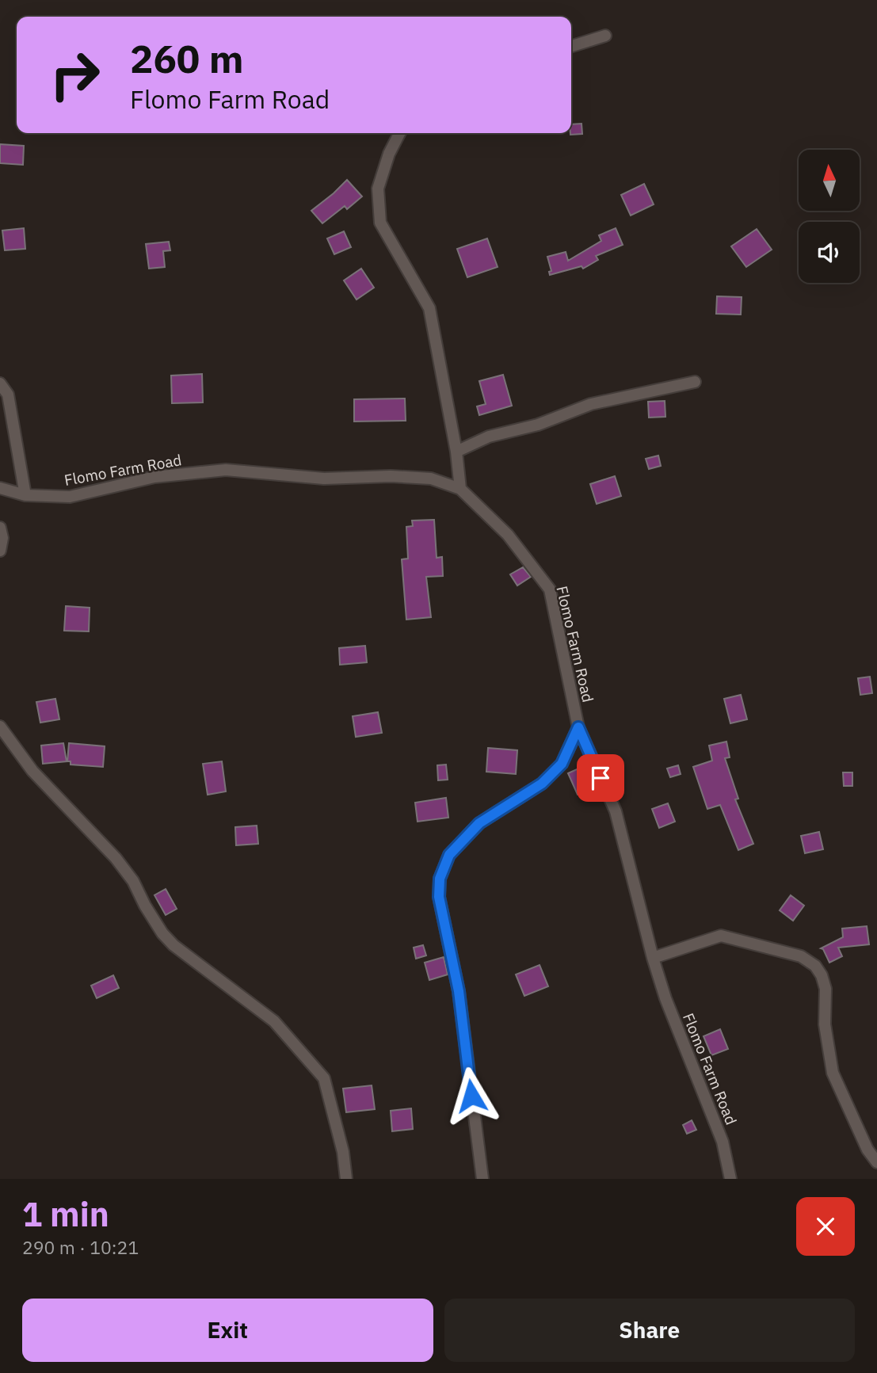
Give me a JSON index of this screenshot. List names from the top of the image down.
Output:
{
  "streets": {
    "street": ["Flomo Farm Road"]
  },
  "north": "top",
  "page": {
    "turn": ["260 m", "Flomo Farm Road"],
    "heading": ["1 min", "290 m · 10:21"],
    "buttons": ["Exit", "Share"]
  }
}
